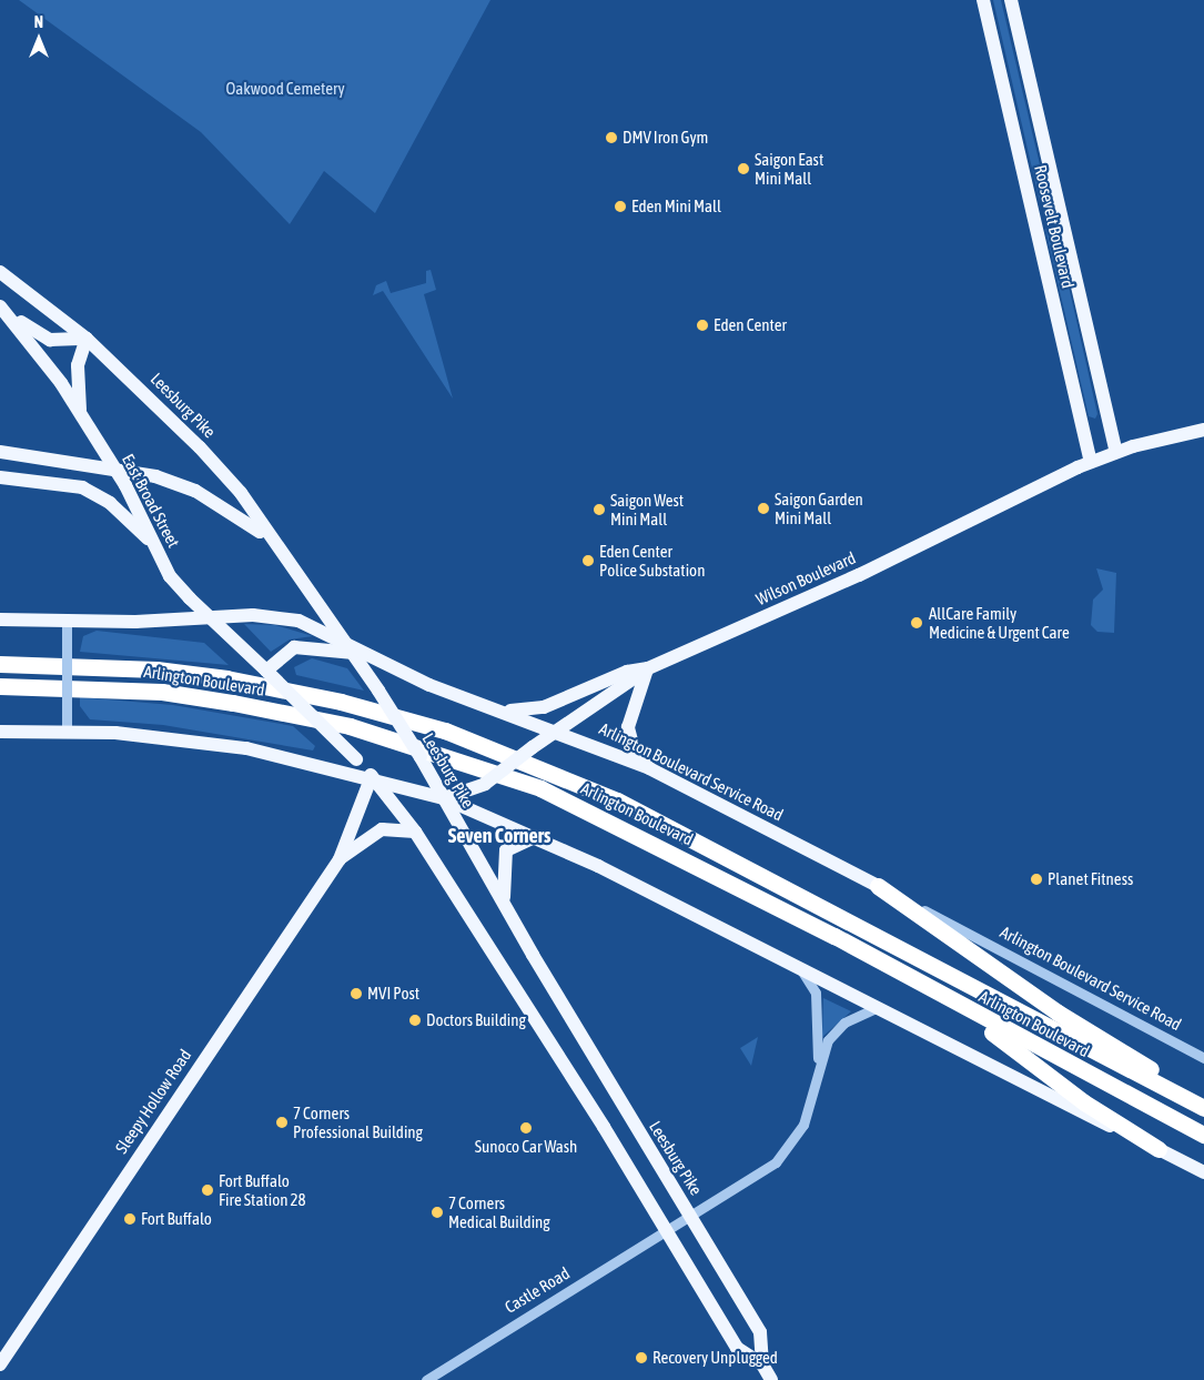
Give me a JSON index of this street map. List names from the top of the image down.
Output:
{
  "streets": {
    "highway": ["Arlington Boulevard"],
    "main road": [
      "Roosevelt Boulevard",
      "Leesburg Pike",
      "East Broad Street",
      "Wilson Boulevard",
      "Arlington Boulevard Service Road",
      "Sleepy Hollow Road"
    ],
    "street": ["Castle Road"]
  },
  "crossings": [
    ["Roosevelt Boulevard", "Wilson Boulevard"],
    ["Leesburg Pike", "East Broad Street"],
    ["Leesburg Pike", "Wilson Boulevard"],
    ["Leesburg Pike", "Arlington Boulevard Service Road"],
    ["Leesburg Pike", "Sleepy Hollow Road"],
    ["Leesburg Pike", "Castle Road"],
    ["East Broad Street", "Arlington Boulevard Service Road"],
    ["Wilson Boulevard", "Arlington Boulevard Service Road"]
  ],
  "districts": ["Seven Corners"],
  "parks": ["Oakwood Cemetery"],
  "places": [
    "DMV Iron Gym",
    "Saigon East Mini Mall",
    "Eden Mini Mall",
    "Eden Center",
    "Saigon Garden Mini Mall",
    "Saigon West Mini Mall",
    "Eden Center Police Substation",
    "AllCare Family Medicine & Urgent Care",
    "Planet Fitness",
    "MVI Post",
    "Doctors Building",
    "7 Corners Professional Building",
    "Sunoco Car Wash",
    "Fort Buffalo Fire Station 28",
    "7 Corners Medical Building",
    "Fort Buffalo",
    "Recovery Unplugged"
  ],
  "north": "top"
}
